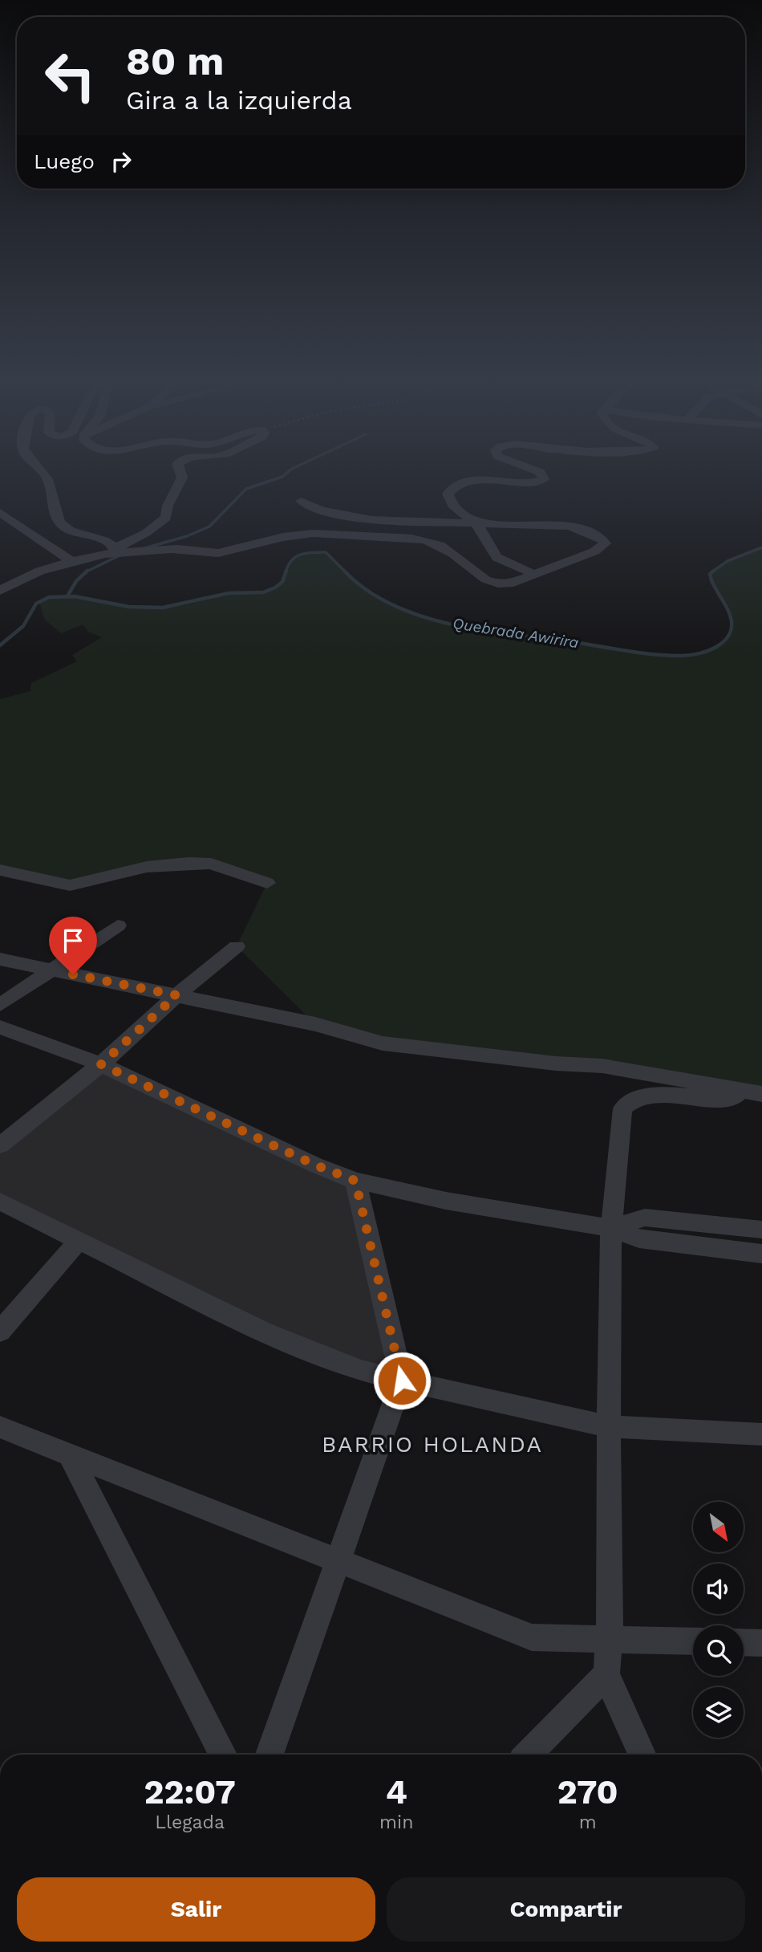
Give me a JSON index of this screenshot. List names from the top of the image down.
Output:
{
  "districts": ["BARRIO HOLANDA"],
  "water": ["Quebrada Awirira"],
  "north": "bottom right",
  "page": {
    "turn": ["80 m", "Gira a la izquierda"],
    "then": "Luego",
    "eta": [
      "22:07",
      "Llegada",
      "4",
      "min",
      "270",
      "m"
    ],
    "buttons": ["Salir", "Compartir"]
  }
}
